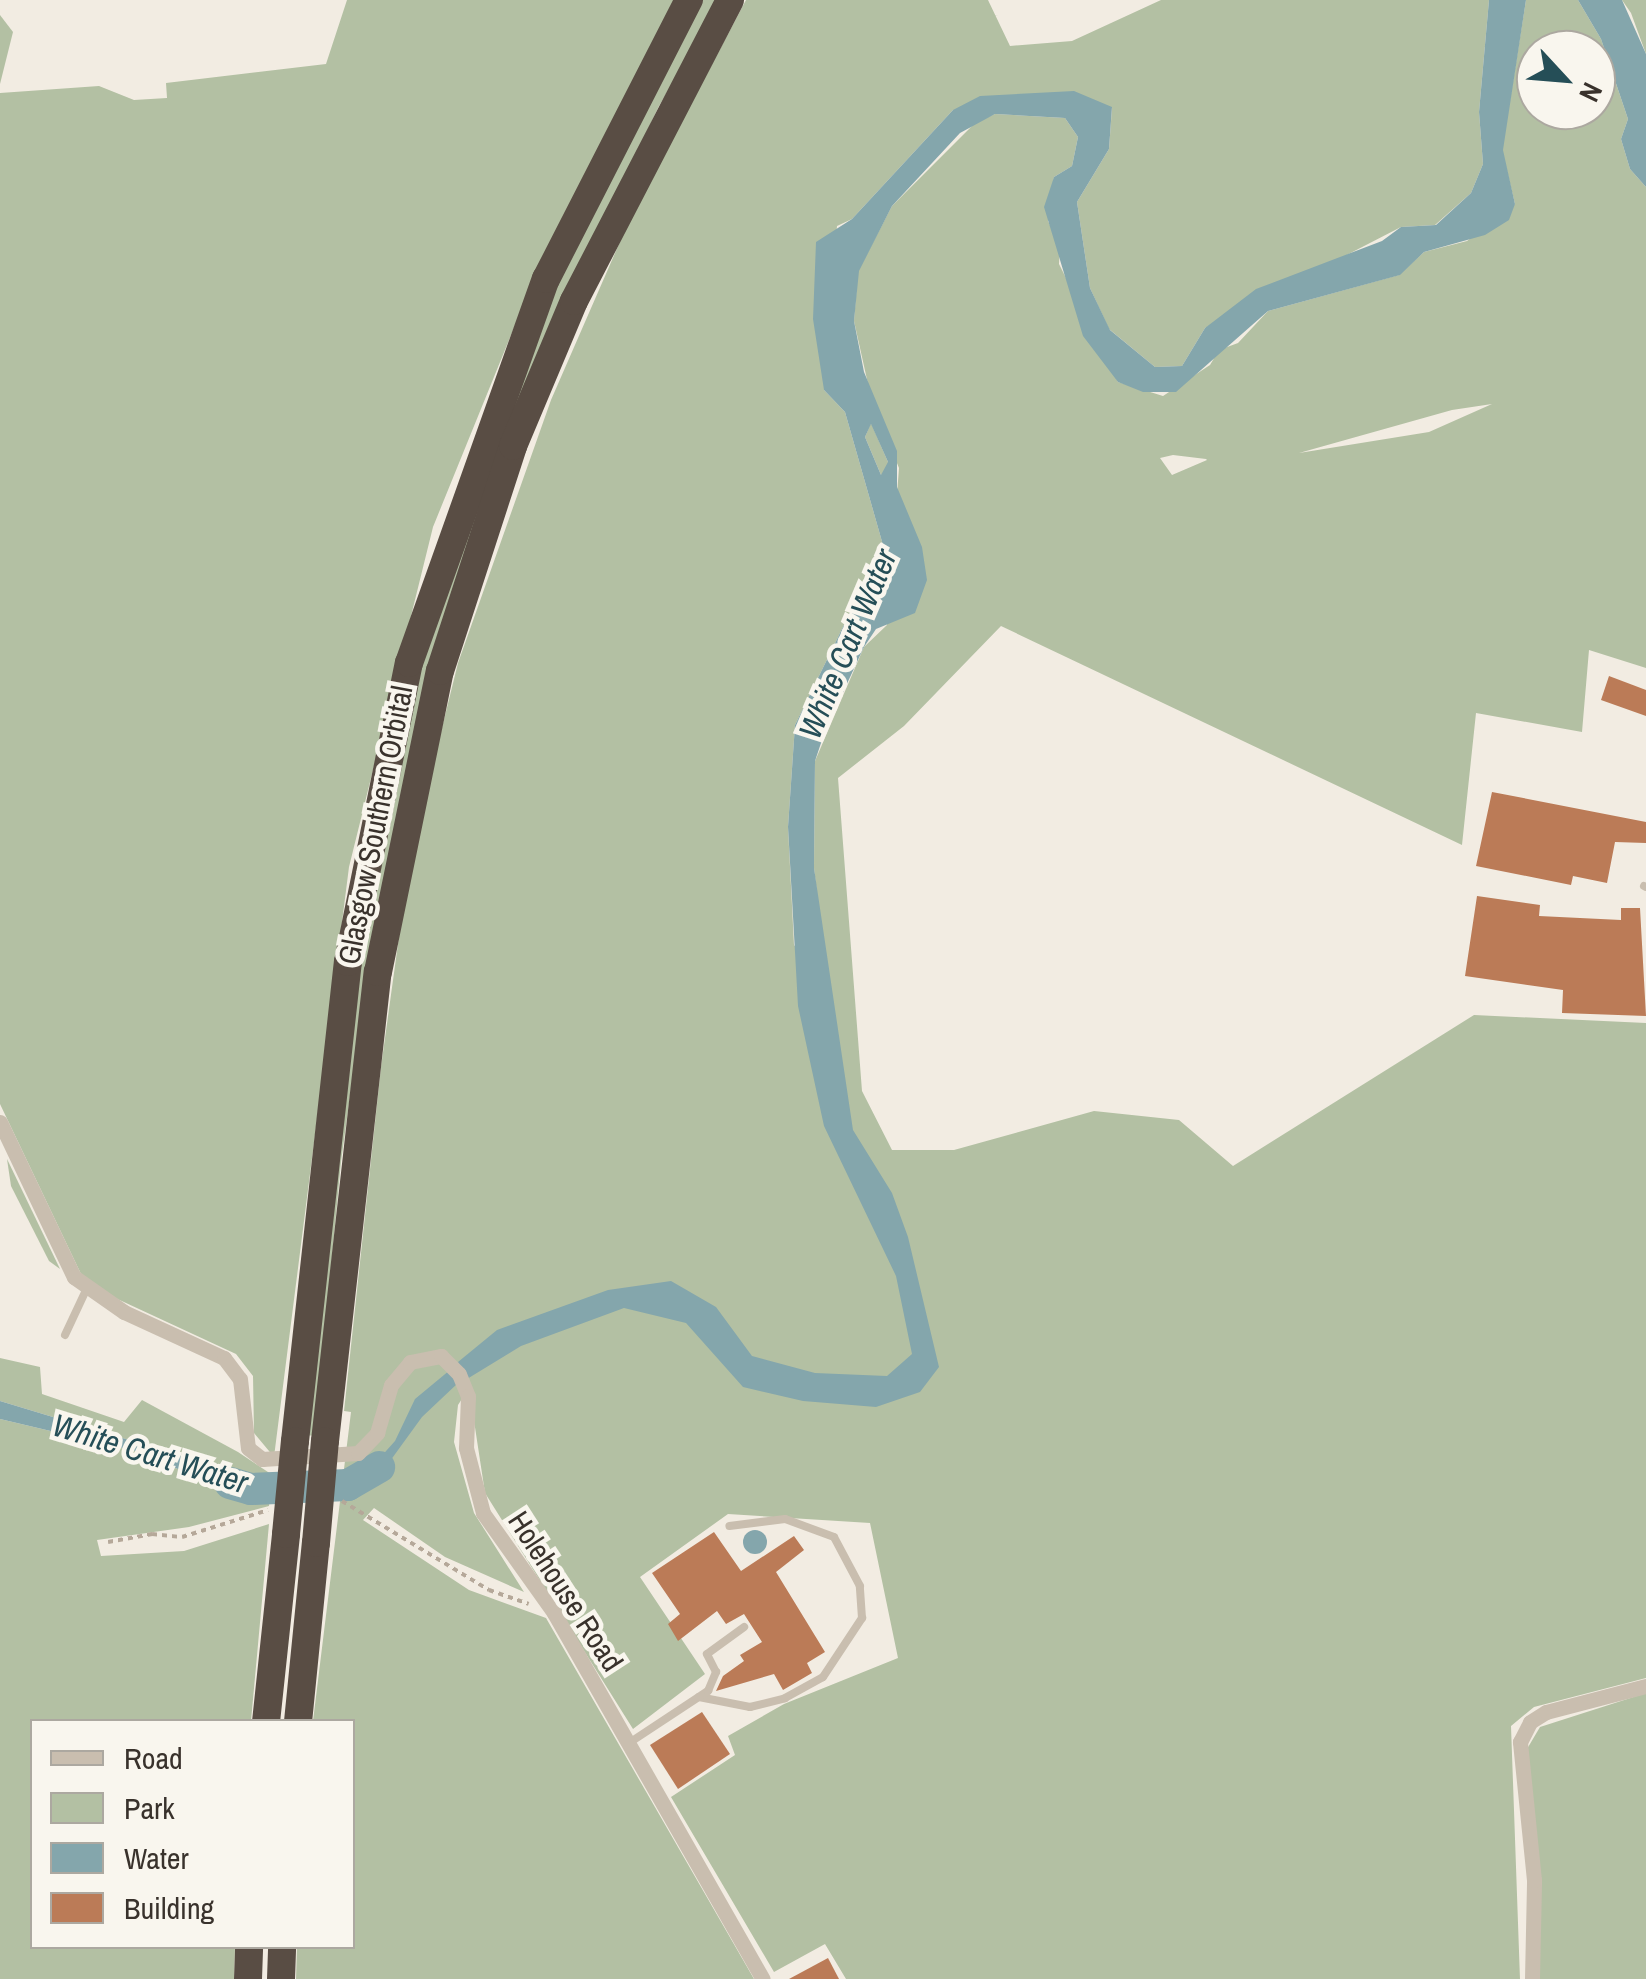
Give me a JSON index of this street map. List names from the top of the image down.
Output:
{
  "streets": {
    "highway": ["Glasgow Southern Orbital"],
    "street": ["Holehouse Road"]
  },
  "water": ["White Cart Water"],
  "legend": [
    "Road",
    "Park",
    "Water",
    "Building"
  ],
  "north": "bottom right"
}
